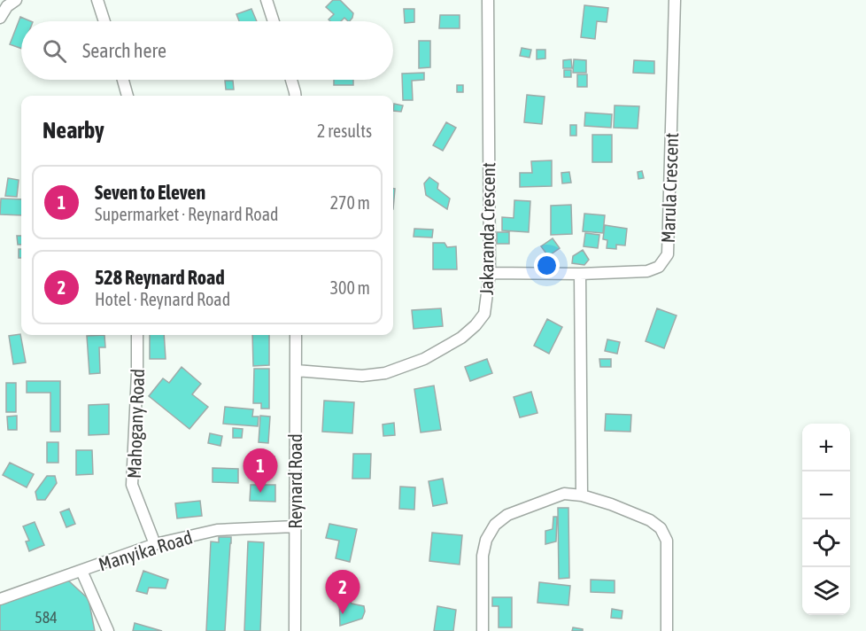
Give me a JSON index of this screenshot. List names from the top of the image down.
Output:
{
  "streets": {
    "street": [
      "Marula Crescent",
      "Jakaranda Crescent",
      "Mahogany Road",
      "Reynard Road",
      "Manyika Road"
    ]
  },
  "crossings": [
    ["Marula Crescent", "Jakaranda Crescent"],
    ["Jakaranda Crescent", "Reynard Road"],
    ["Mahogany Road", "Manyika Road"],
    ["Reynard Road", "Manyika Road"]
  ],
  "house_numbers": ["584"],
  "page": {
    "search": "Search here",
    "heading": ["Nearby", "2 results"],
    "list": [
      {
        "mark": "1",
        "name": "Seven to Eleven",
        "note": "Supermarket · Reynard Road",
        "value": "270 m"
      },
      {
        "mark": "2",
        "name": "528 Reynard Road",
        "note": "Hotel · Reynard Road",
        "value": "300 m"
      }
    ],
    "map_buttons": ["+", "−"],
    "pins": ["1", "2"]
  }
}
